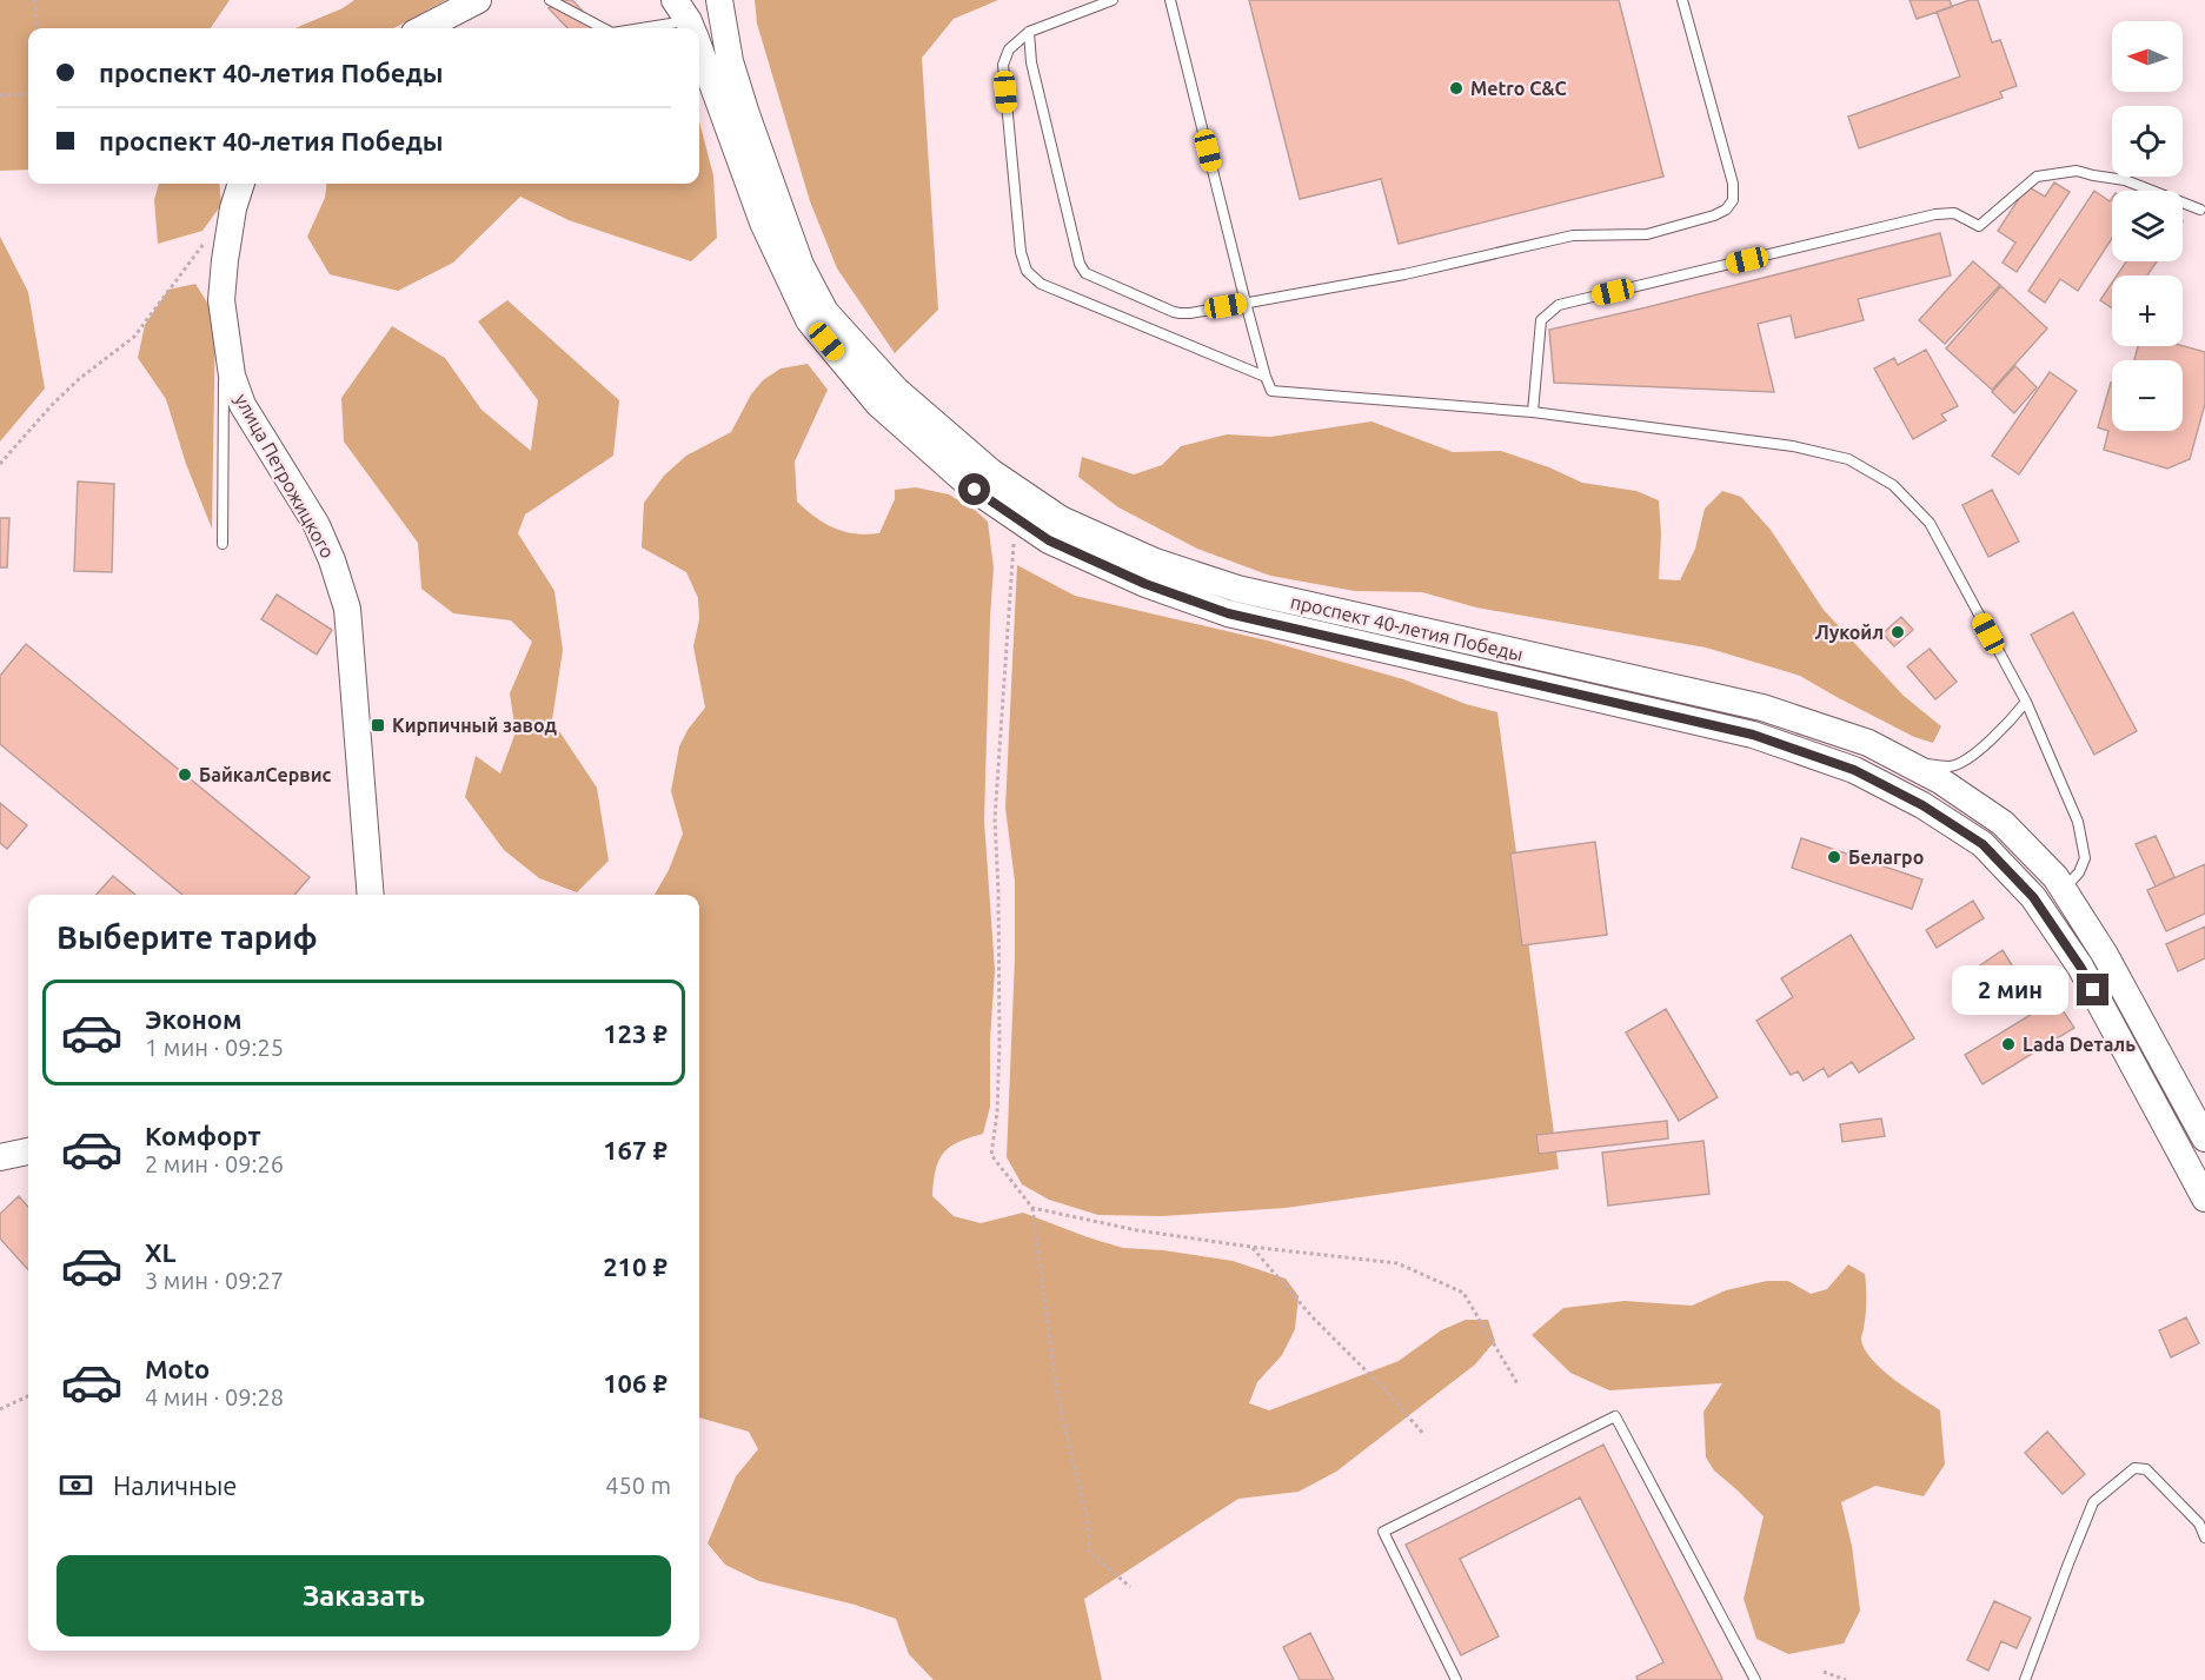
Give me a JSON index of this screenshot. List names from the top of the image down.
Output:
{
  "streets": {
    "main road": ["улица Петрожицкого", "проспект 40-летия Победы"]
  },
  "places": {
    "other": [
      "Metro C&C",
      "Лукойл",
      "БайкалСервис",
      "Белагро",
      "Lada Dеталь"
    ],
    "transit": ["Кирпичный завод"]
  },
  "north": "left",
  "page": {
    "map_buttons": ["+", "−"],
    "banner": ["проспект 40-летия Победы", "проспект 40-летия Победы"],
    "heading": "Выберите тариф",
    "bubble": "2 мин",
    "list": [
      {
        "name": "Эконом",
        "note": "1 мин · 09:25",
        "value": "123 ₽"
      },
      {
        "name": "Комфорт",
        "note": "2 мин · 09:26",
        "value": "167 ₽"
      },
      {
        "name": "XL",
        "note": "3 мин · 09:27",
        "value": "210 ₽"
      },
      {
        "name": "Moto",
        "note": "4 мин · 09:28",
        "value": "106 ₽"
      }
    ],
    "pay": ["Наличные", "450 m"],
    "buttons": "Заказать"
  }
}
